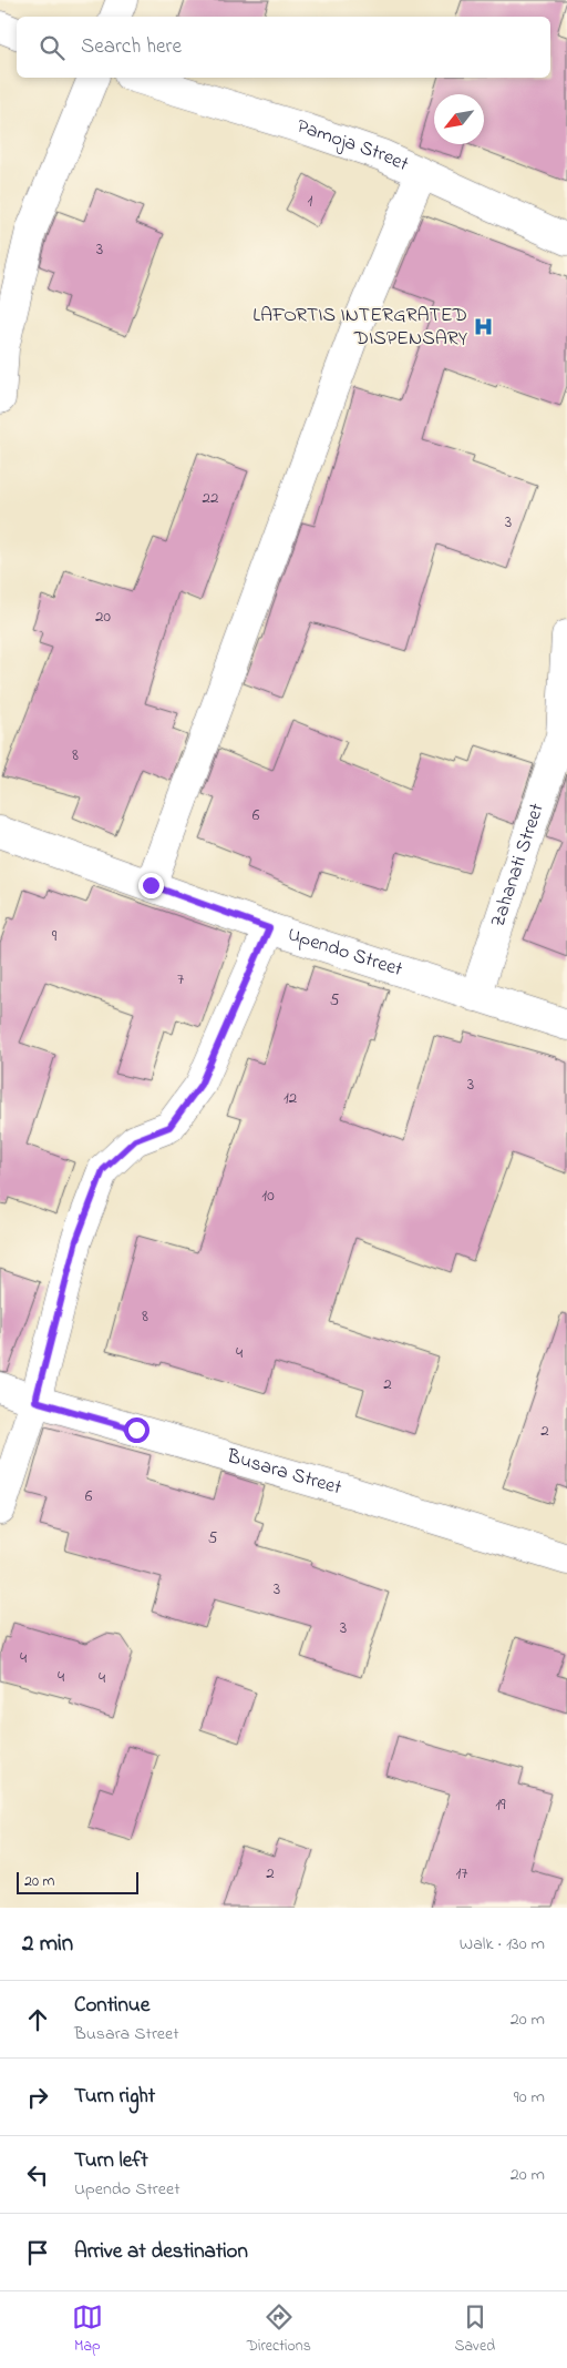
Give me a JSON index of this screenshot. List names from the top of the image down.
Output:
{
  "streets": {
    "street": [
      "Pamoja Street",
      "Zahanati Street",
      "Upendo Street",
      "Busara Street"
    ]
  },
  "crossings": [
    ["Zahanati Street", "Upendo Street"]
  ],
  "places": {
    "hospital": ["LAFORTIS INTERGRATED DISPENSARY"]
  },
  "house_numbers": [
    "1",
    "3",
    "22",
    "3",
    "20",
    "8",
    "6",
    "9",
    "7",
    "5",
    "3",
    "12",
    "10",
    "8",
    "4",
    "2",
    "2",
    "6",
    "5",
    "3",
    "3",
    "4",
    "4",
    "4",
    "19",
    "2",
    "17"
  ],
  "scale_bar": "20 m",
  "north": "bottom left",
  "page": {
    "search": "Search here",
    "scale": "20 m",
    "heading": ["2 min", "Walk · 130 m"],
    "list": [
      ["Continue", "Busara Street", "20 m"],
      ["Turn right", "90 m"],
      ["Turn left", "Upendo Street", "20 m"],
      "Arrive at destination"
    ],
    "nav": ["Map", "Directions", "Saved"]
  }
}
